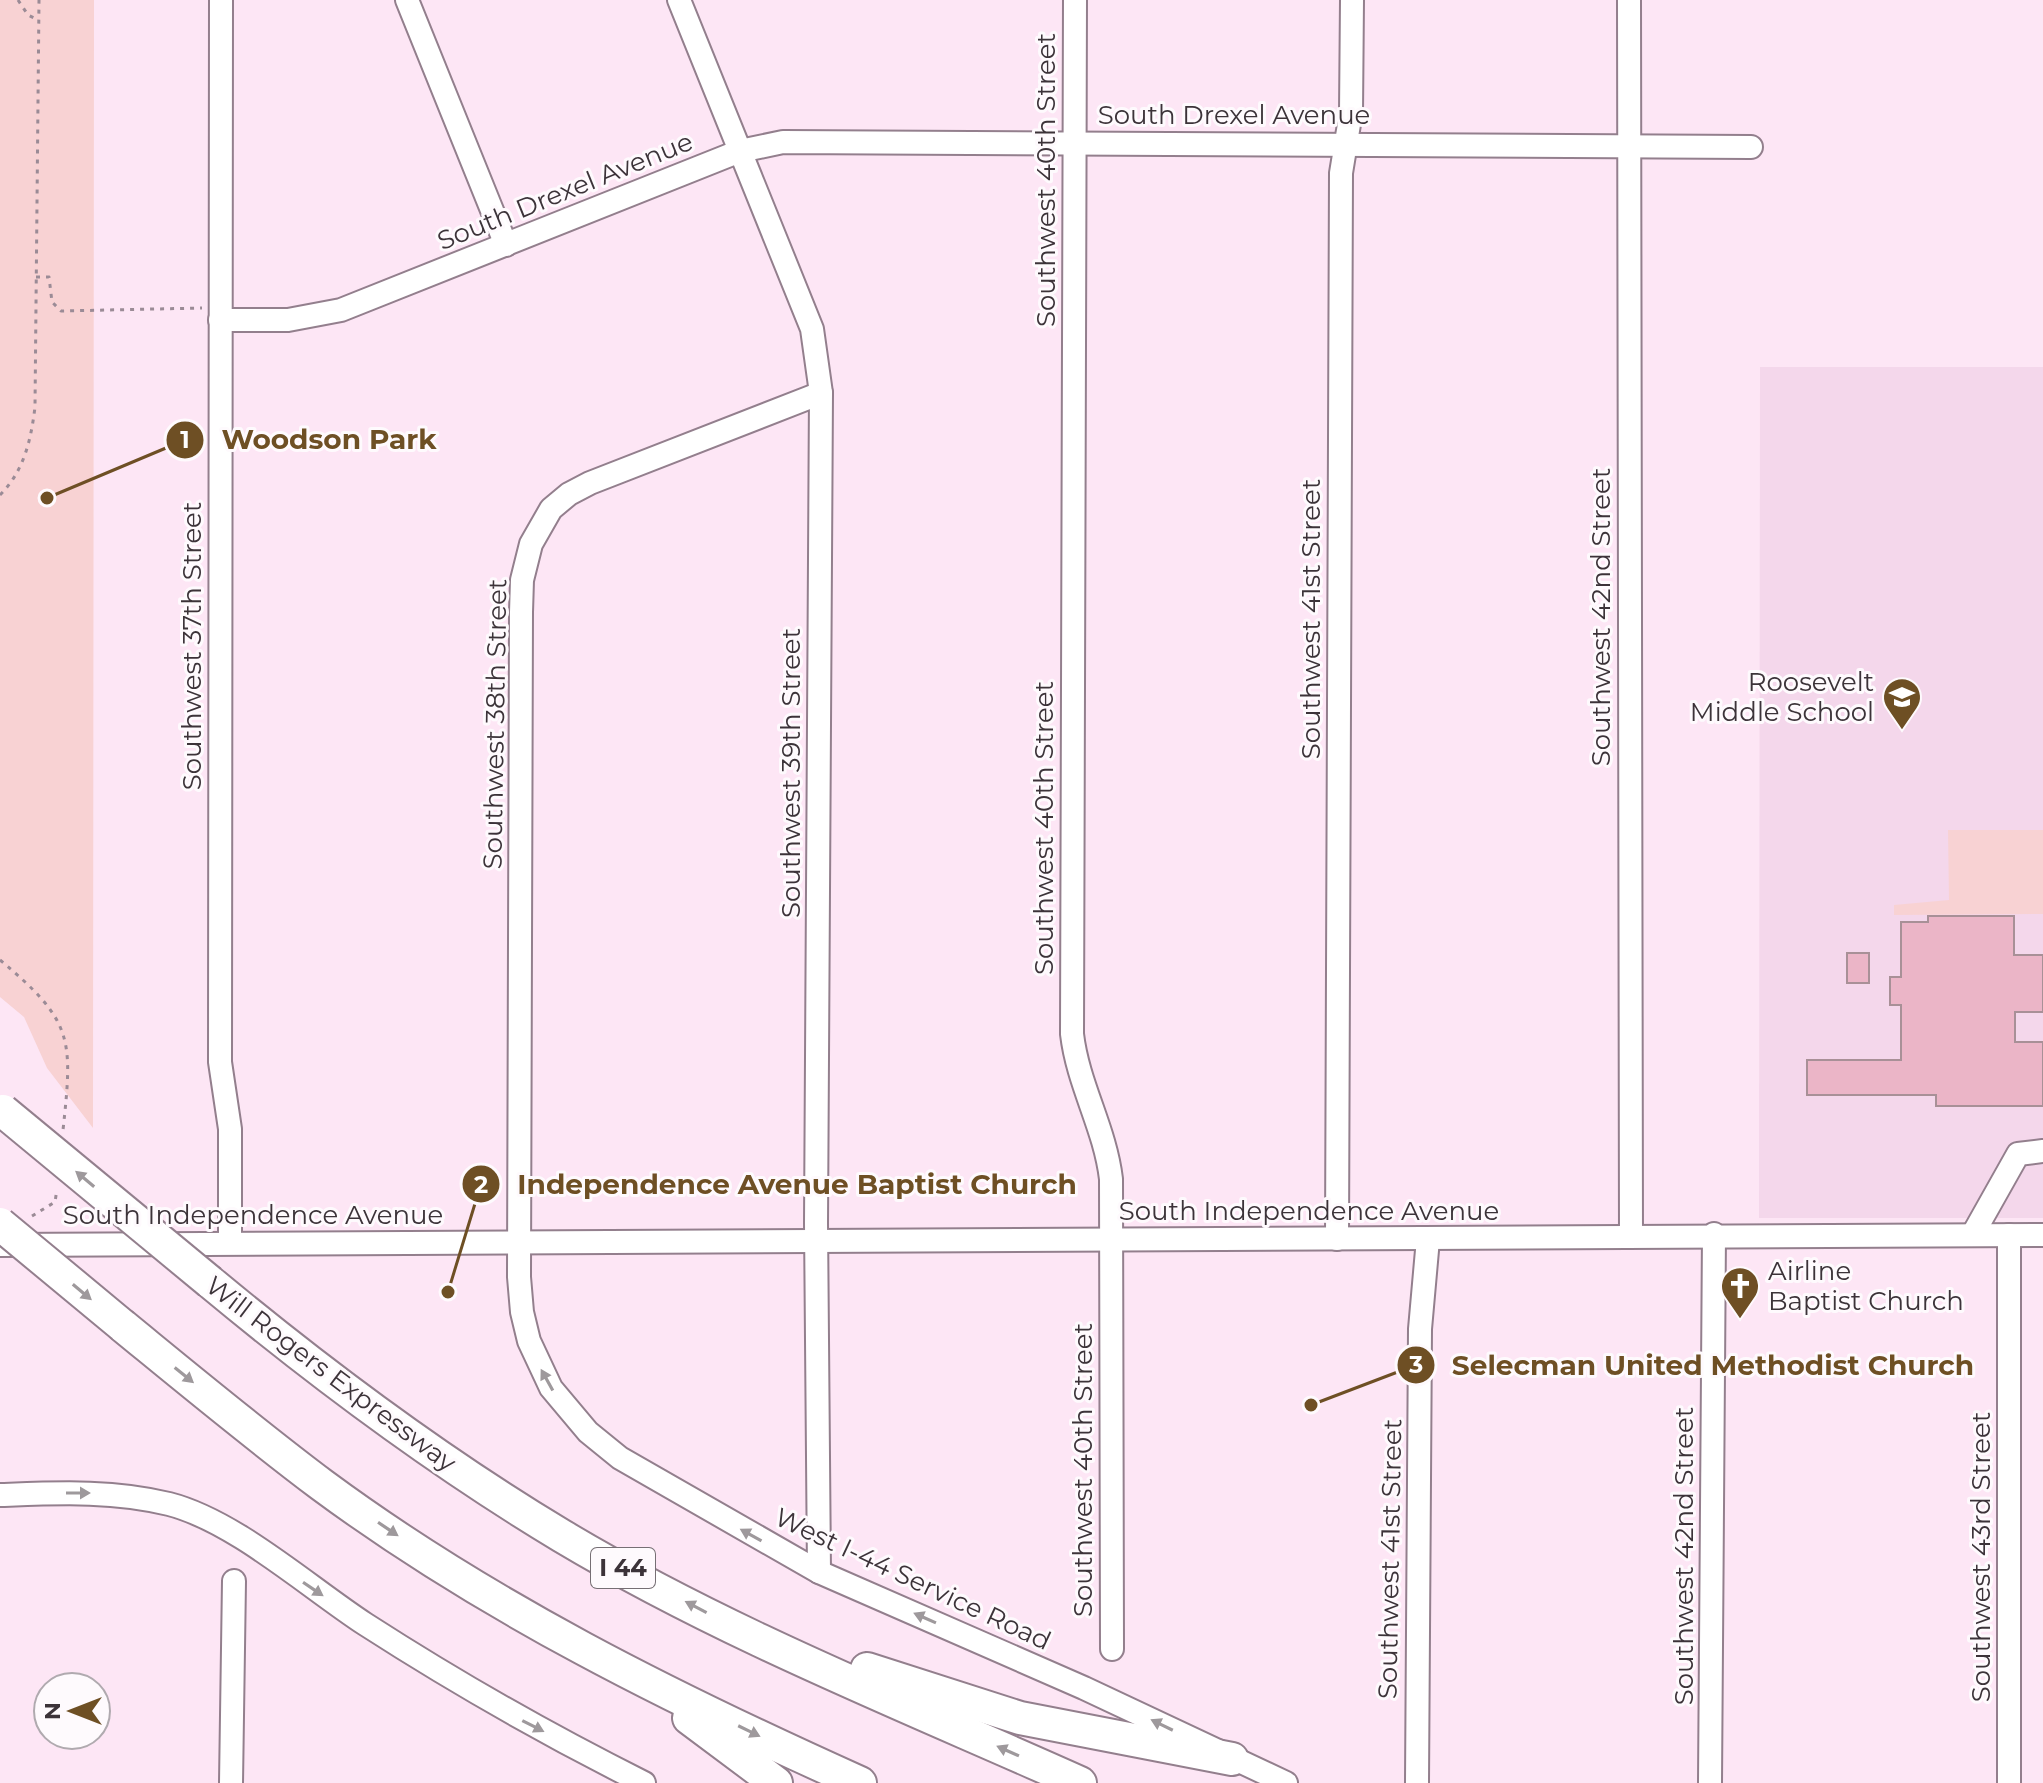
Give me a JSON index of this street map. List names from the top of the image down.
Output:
{
  "streets": {
    "highway": ["Will Rogers Expressway", "I 44"],
    "street": [
      "South Drexel Avenue",
      "Southwest 40th Street",
      "Southwest 42nd Street",
      "Southwest 41st Street",
      "Southwest 37th Street",
      "Southwest 38th Street",
      "Southwest 39th Street",
      "South Independence Avenue",
      "Southwest 43rd Street",
      "West I-44 Service Road"
    ]
  },
  "crossings": [
    ["South Drexel Avenue", "Southwest 40th Street"],
    ["South Drexel Avenue", "Southwest 42nd Street"],
    ["South Drexel Avenue", "Southwest 41st Street"],
    ["South Drexel Avenue", "Southwest 37th Street"],
    ["South Drexel Avenue", "Southwest 39th Street"],
    ["Southwest 40th Street", "South Independence Avenue"],
    ["Southwest 42nd Street", "South Independence Avenue"],
    ["Southwest 41st Street", "South Independence Avenue"],
    ["Southwest 37th Street", "South Independence Avenue"],
    ["Southwest 38th Street", "Southwest 39th Street"],
    ["Southwest 38th Street", "South Independence Avenue"],
    ["Southwest 38th Street", "West I-44 Service Road"],
    ["Southwest 39th Street", "South Independence Avenue"],
    ["Southwest 39th Street", "West I-44 Service Road"],
    ["South Independence Avenue", "Southwest 43rd Street"],
    ["South Independence Avenue", "West I-44 Service Road"]
  ],
  "one_way": ["West I-44 Service Road"],
  "places": {
    "other": ["Woodson Park", "Independence Avenue Baptist Church", "Selecman United Methodist Church"],
    "school or university": ["Roosevelt Middle School"],
    "church": ["Airline Baptist Church"]
  },
  "north": "left"
}
